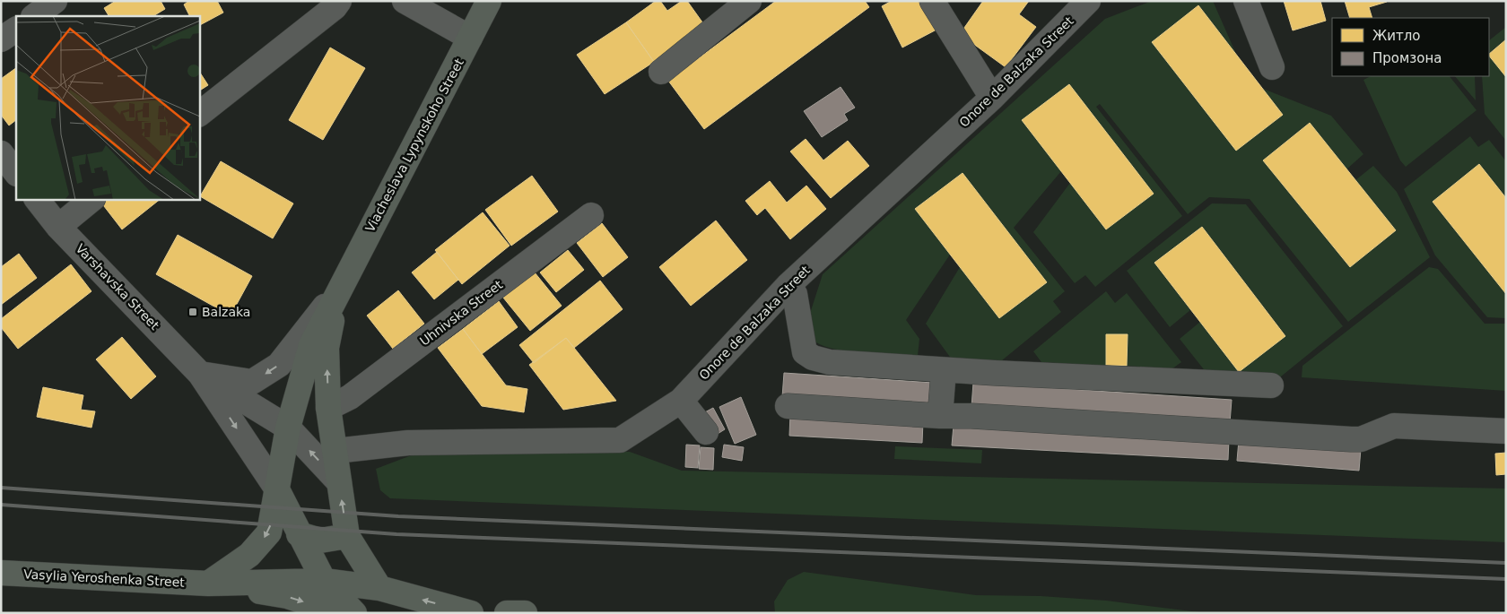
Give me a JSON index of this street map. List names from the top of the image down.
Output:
{
  "streets": {
    "main road": ["Viacheslava Lypynskoho Street", "Vasylia Yeroshenka Street"],
    "street": ["Onore de Balzaka Street", "Varshavska Street", "Uhnivska Street"]
  },
  "crossings": [
    ["Onore de Balzaka Street", "Viacheslava Lypynskoho Street"],
    ["Viacheslava Lypynskoho Street", "Varshavska Street"],
    ["Viacheslava Lypynskoho Street", "Uhnivska Street"],
    ["Viacheslava Lypynskoho Street", "Vasylia Yeroshenka Street"]
  ],
  "places": {
    "transit": ["Balzaka"]
  },
  "legend": ["Житло", "Промзона"]
}
